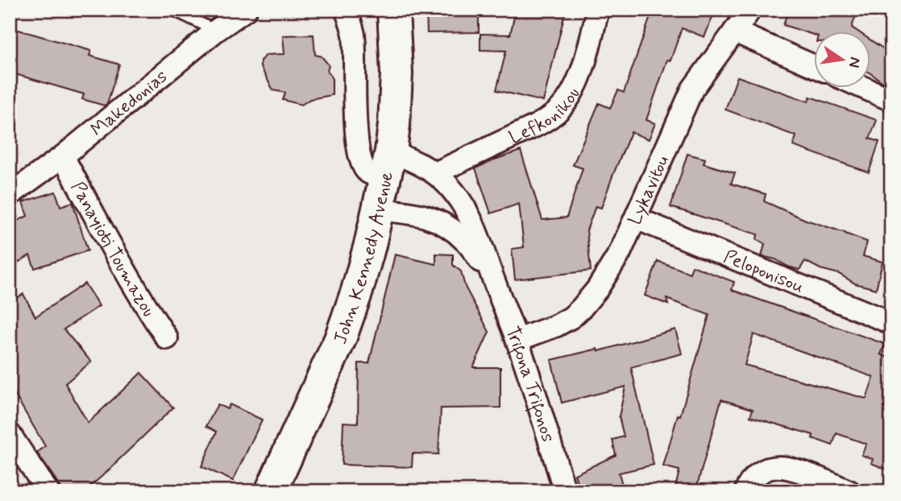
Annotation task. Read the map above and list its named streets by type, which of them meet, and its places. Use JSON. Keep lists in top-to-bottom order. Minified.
{"streets":{"main road":["John Kennedy Avenue"],"street":["Makedonias","Lefkonikou","Lykavitou","Panayioti Toumazou","Peloponisou","Trifona Trifonos"]},"crossings":[["Makedonias","Panayioti Toumazou"],["Lefkonikou","Trifona Trifonos"],["Lykavitou","Peloponisou"],["Lykavitou","Trifona Trifonos"],["John Kennedy Avenue","Trifona Trifonos"]],"north":"right"}
